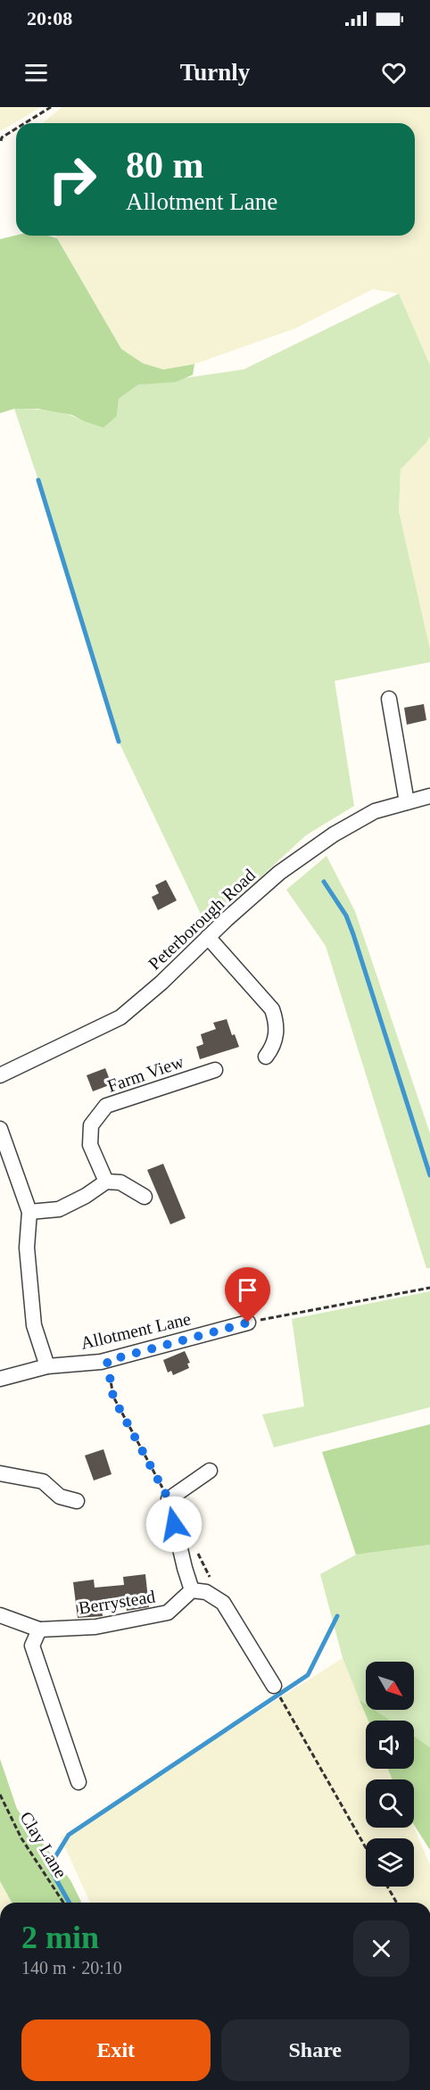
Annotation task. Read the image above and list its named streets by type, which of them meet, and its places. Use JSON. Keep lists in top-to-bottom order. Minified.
{"streets":{"street":["Peterborough Road","Farm View","Allotment Lane","Berrystead"],"path":["Clay Lane"]},"north":"bottom right","page":{"status":"20:08","header":"Turnly","turn":["80 m","Allotment Lane"],"heading":["2 min","140 m · 20:10"],"buttons":["Exit","Share"]}}
